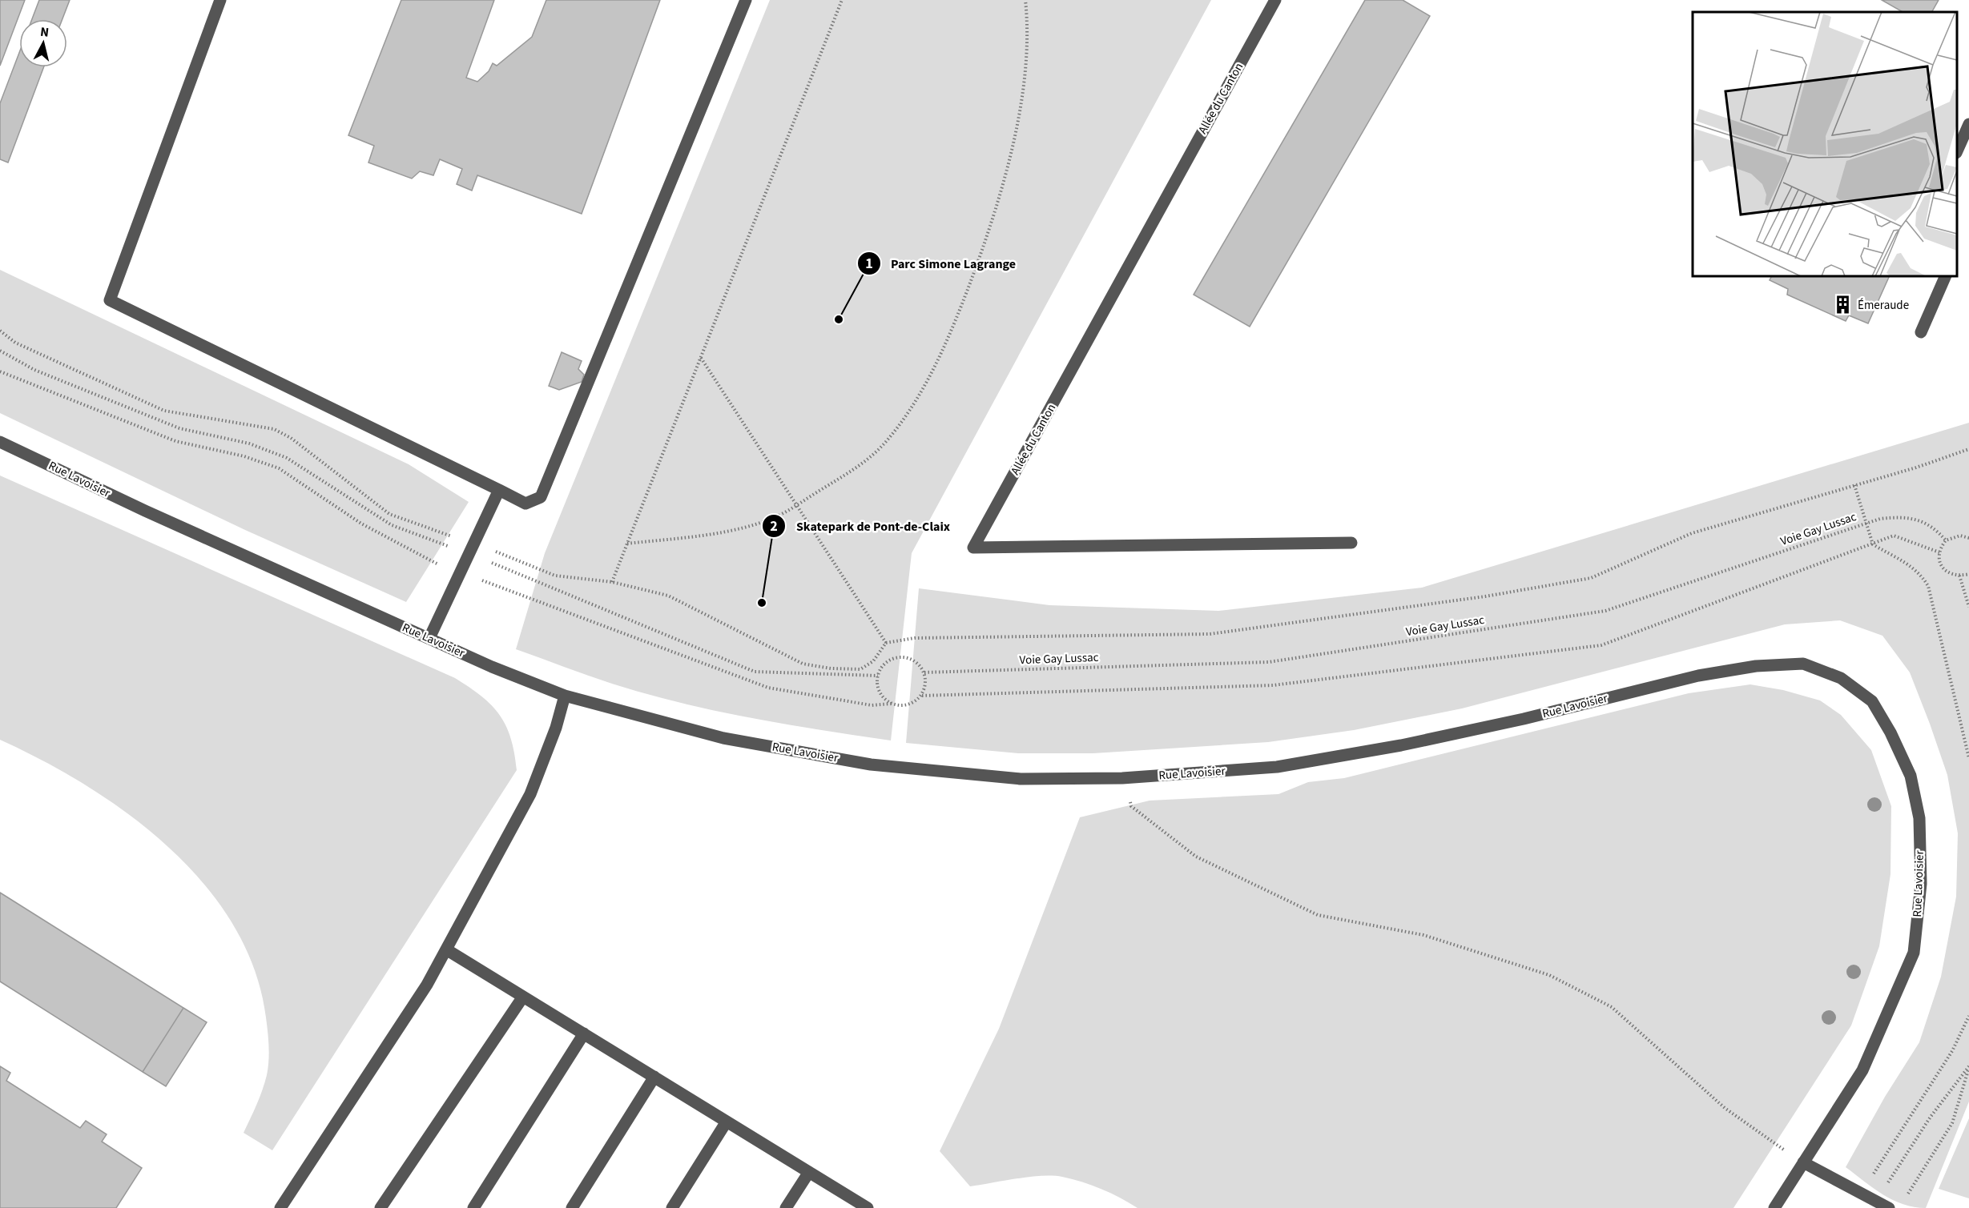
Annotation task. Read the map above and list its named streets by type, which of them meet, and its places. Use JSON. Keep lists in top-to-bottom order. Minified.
{"streets":{"street":["Allée du Canton","Rue Lavoisier"],"path":["Voie Gay Lussac"]},"places":{"building":["Émeraude"],"other":["Parc Simone Lagrange","Skatepark de Pont-de-Claix"]},"north":"top"}
